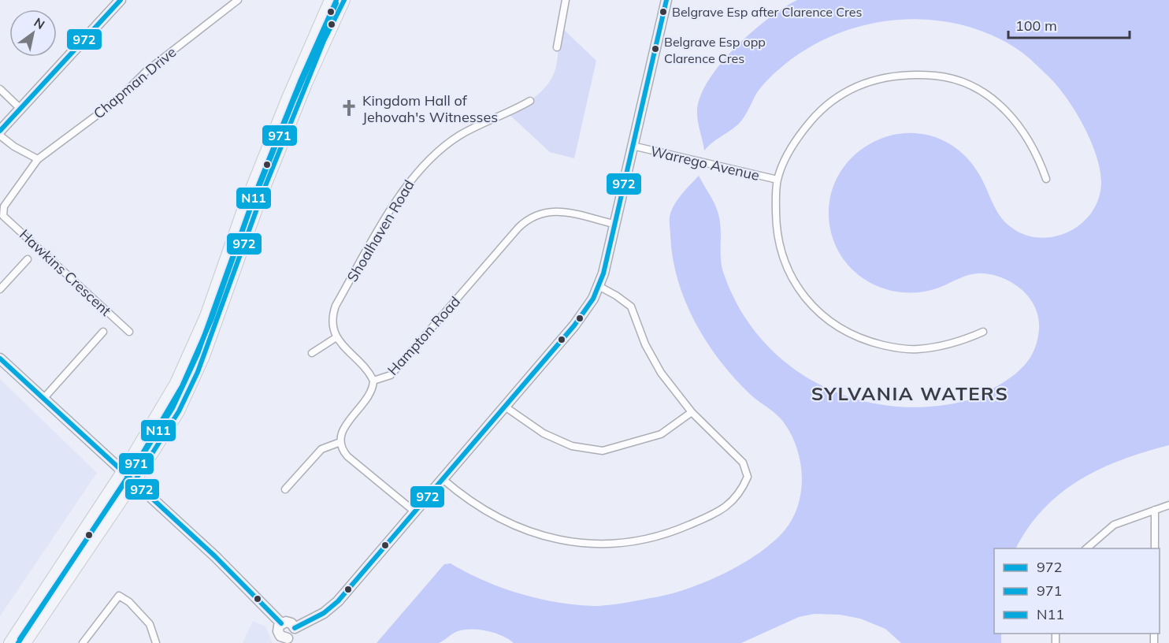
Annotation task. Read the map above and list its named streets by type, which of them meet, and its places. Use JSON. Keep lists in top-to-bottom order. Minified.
{"streets":{"street":["Chapman Drive","Warrego Avenue","Shoalhaven Road","Hawkins Crescent","Hampton Road"]},"crossings":[["Chapman Drive","Hawkins Crescent"]],"districts":["SYLVANIA WATERS"],"places":{"other":["Belgrave Esp after Clarence Cres","Belgrave Esp opp Clarence Cres"],"church":["Kingdom Hall of Jehovah's Witnesses"]},"lines":["transit line 972","transit line N11","transit line 971"],"legend":["972","971","N11"],"scale_bar":"100 m","north":"top right"}
